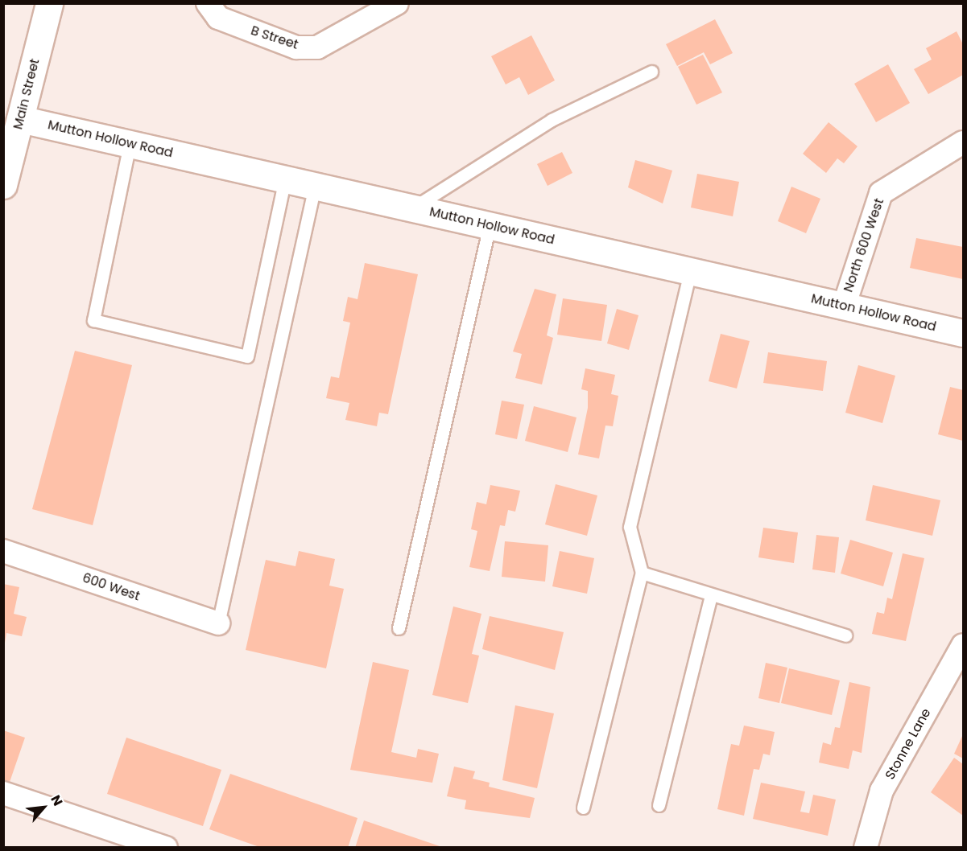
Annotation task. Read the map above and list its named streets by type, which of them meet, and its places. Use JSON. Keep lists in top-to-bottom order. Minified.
{"streets":{"street":["B Street","Main Street","Mutton Hollow Road","North 600 West","600 West","Stonne Lane"]},"crossings":[["Main Street","Mutton Hollow Road"],["Mutton Hollow Road","North 600 West"]],"north":"top right"}
